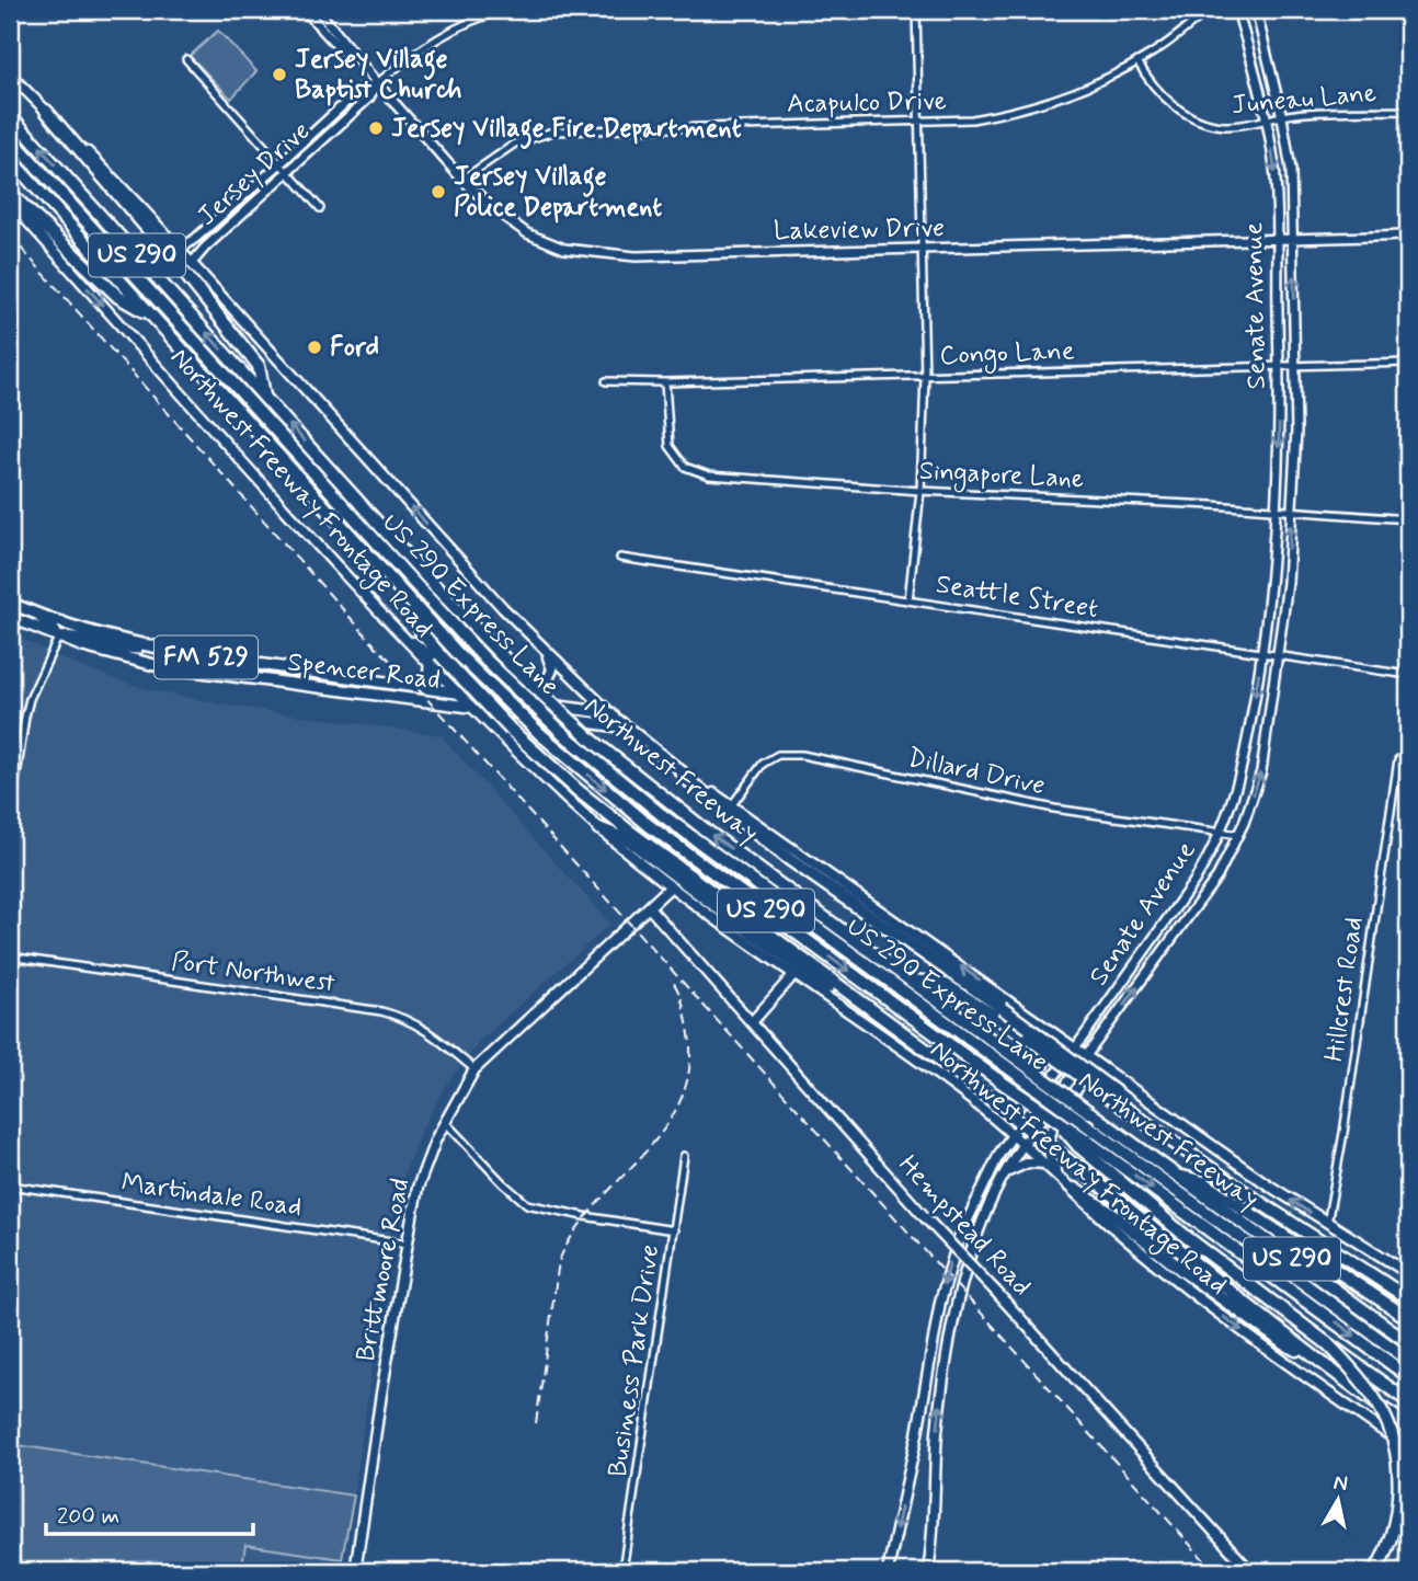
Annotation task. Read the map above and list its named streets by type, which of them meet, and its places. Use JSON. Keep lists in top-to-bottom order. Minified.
{"streets":{"highway":["US 290","US 290 Express Lane","Northwest Freeway"],"main road":["Senate Avenue","Northwest Freeway Frontage Road","FM 529","Spencer Road","Hempstead Road","Brittmoore Road"],"street":["Juneau Lane","Acapulco Drive","Jersey Drive","Lakeview Drive","Congo Lane","Singapore Lane","Seattle Street","Dillard Drive","Port Northwest","Hillcrest Road","Martindale Road","Business Park Drive"]},"crossings":[["Juneau Lane","Acapulco Drive"],["Juneau Lane","Senate Avenue"],["Acapulco Drive","Lakeview Drive"],["Jersey Drive","Lakeview Drive"],["Lakeview Drive","Senate Avenue"],["Senate Avenue","Congo Lane"],["Senate Avenue","Singapore Lane"],["Senate Avenue","Northwest Freeway Frontage Road"],["Senate Avenue","Seattle Street"],["Senate Avenue","Dillard Drive"],["Congo Lane","Singapore Lane"],["Northwest Freeway Frontage Road","Spencer Road"],["Northwest Freeway Frontage Road","Brittmoore Road"],["US 290 Express Lane","Northwest Freeway"],["Port Northwest","Brittmoore Road"],["Martindale Road","Brittmoore Road"],["Hempstead Road","Brittmoore Road"]],"one_way":["Northwest Freeway Frontage Road"],"places":["Jersey Village Baptist Church","Jersey Village Fire Department","Jersey Village Police Department","Ford"],"scale_bar":"200 m","north":"top"}
